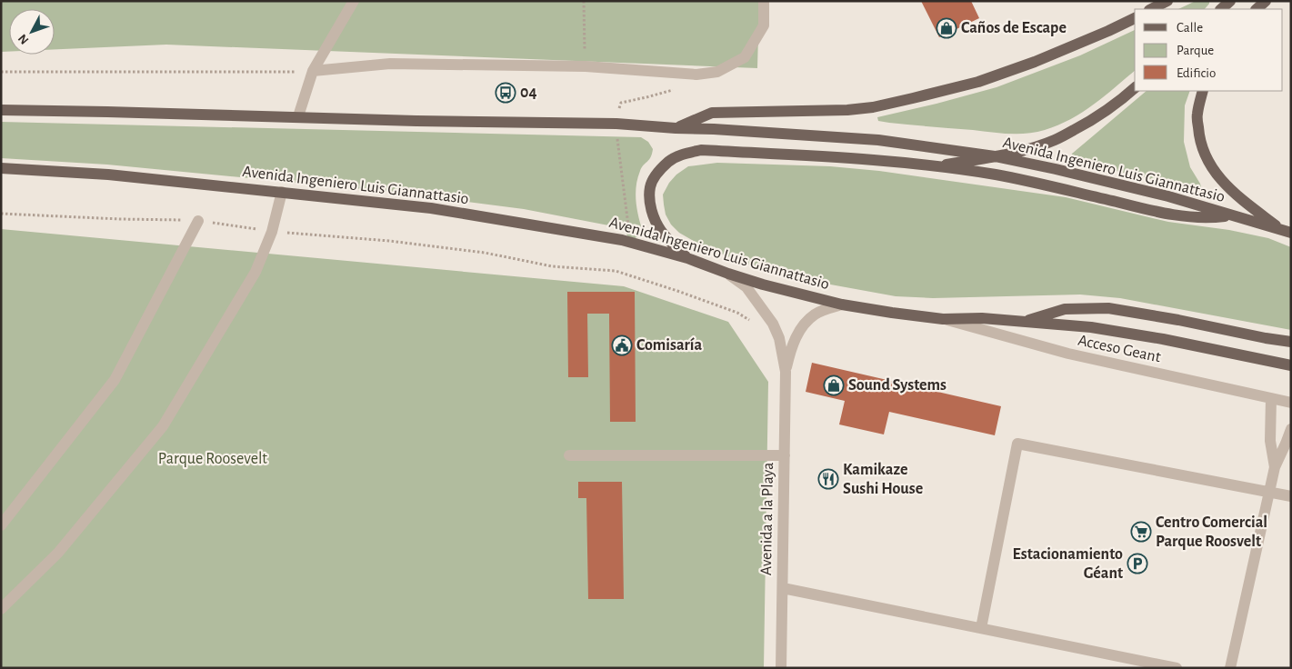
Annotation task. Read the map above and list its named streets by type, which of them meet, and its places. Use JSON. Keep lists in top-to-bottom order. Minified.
{"streets":{"main road":["Avenida Ingeniero Luis Giannattasio"],"street":["Acceso Geant","Avenida a la Playa"]},"crossings":[["Avenida Ingeniero Luis Giannattasio","Acceso Geant"]],"parks":["Parque Roosevelt"],"places":{"shop":["Caños de Escape","Sound Systems"],"bus stop":["04"],"public building":["Comisaría"],"restaurant":["Kamikaze Sushi House"],"supermarket":["Centro Comercial Parque Roosvelt"],"parking":["Estacionamiento Géant"]},"legend":["Calle","Parque","Edificio"],"north":"bottom left"}
